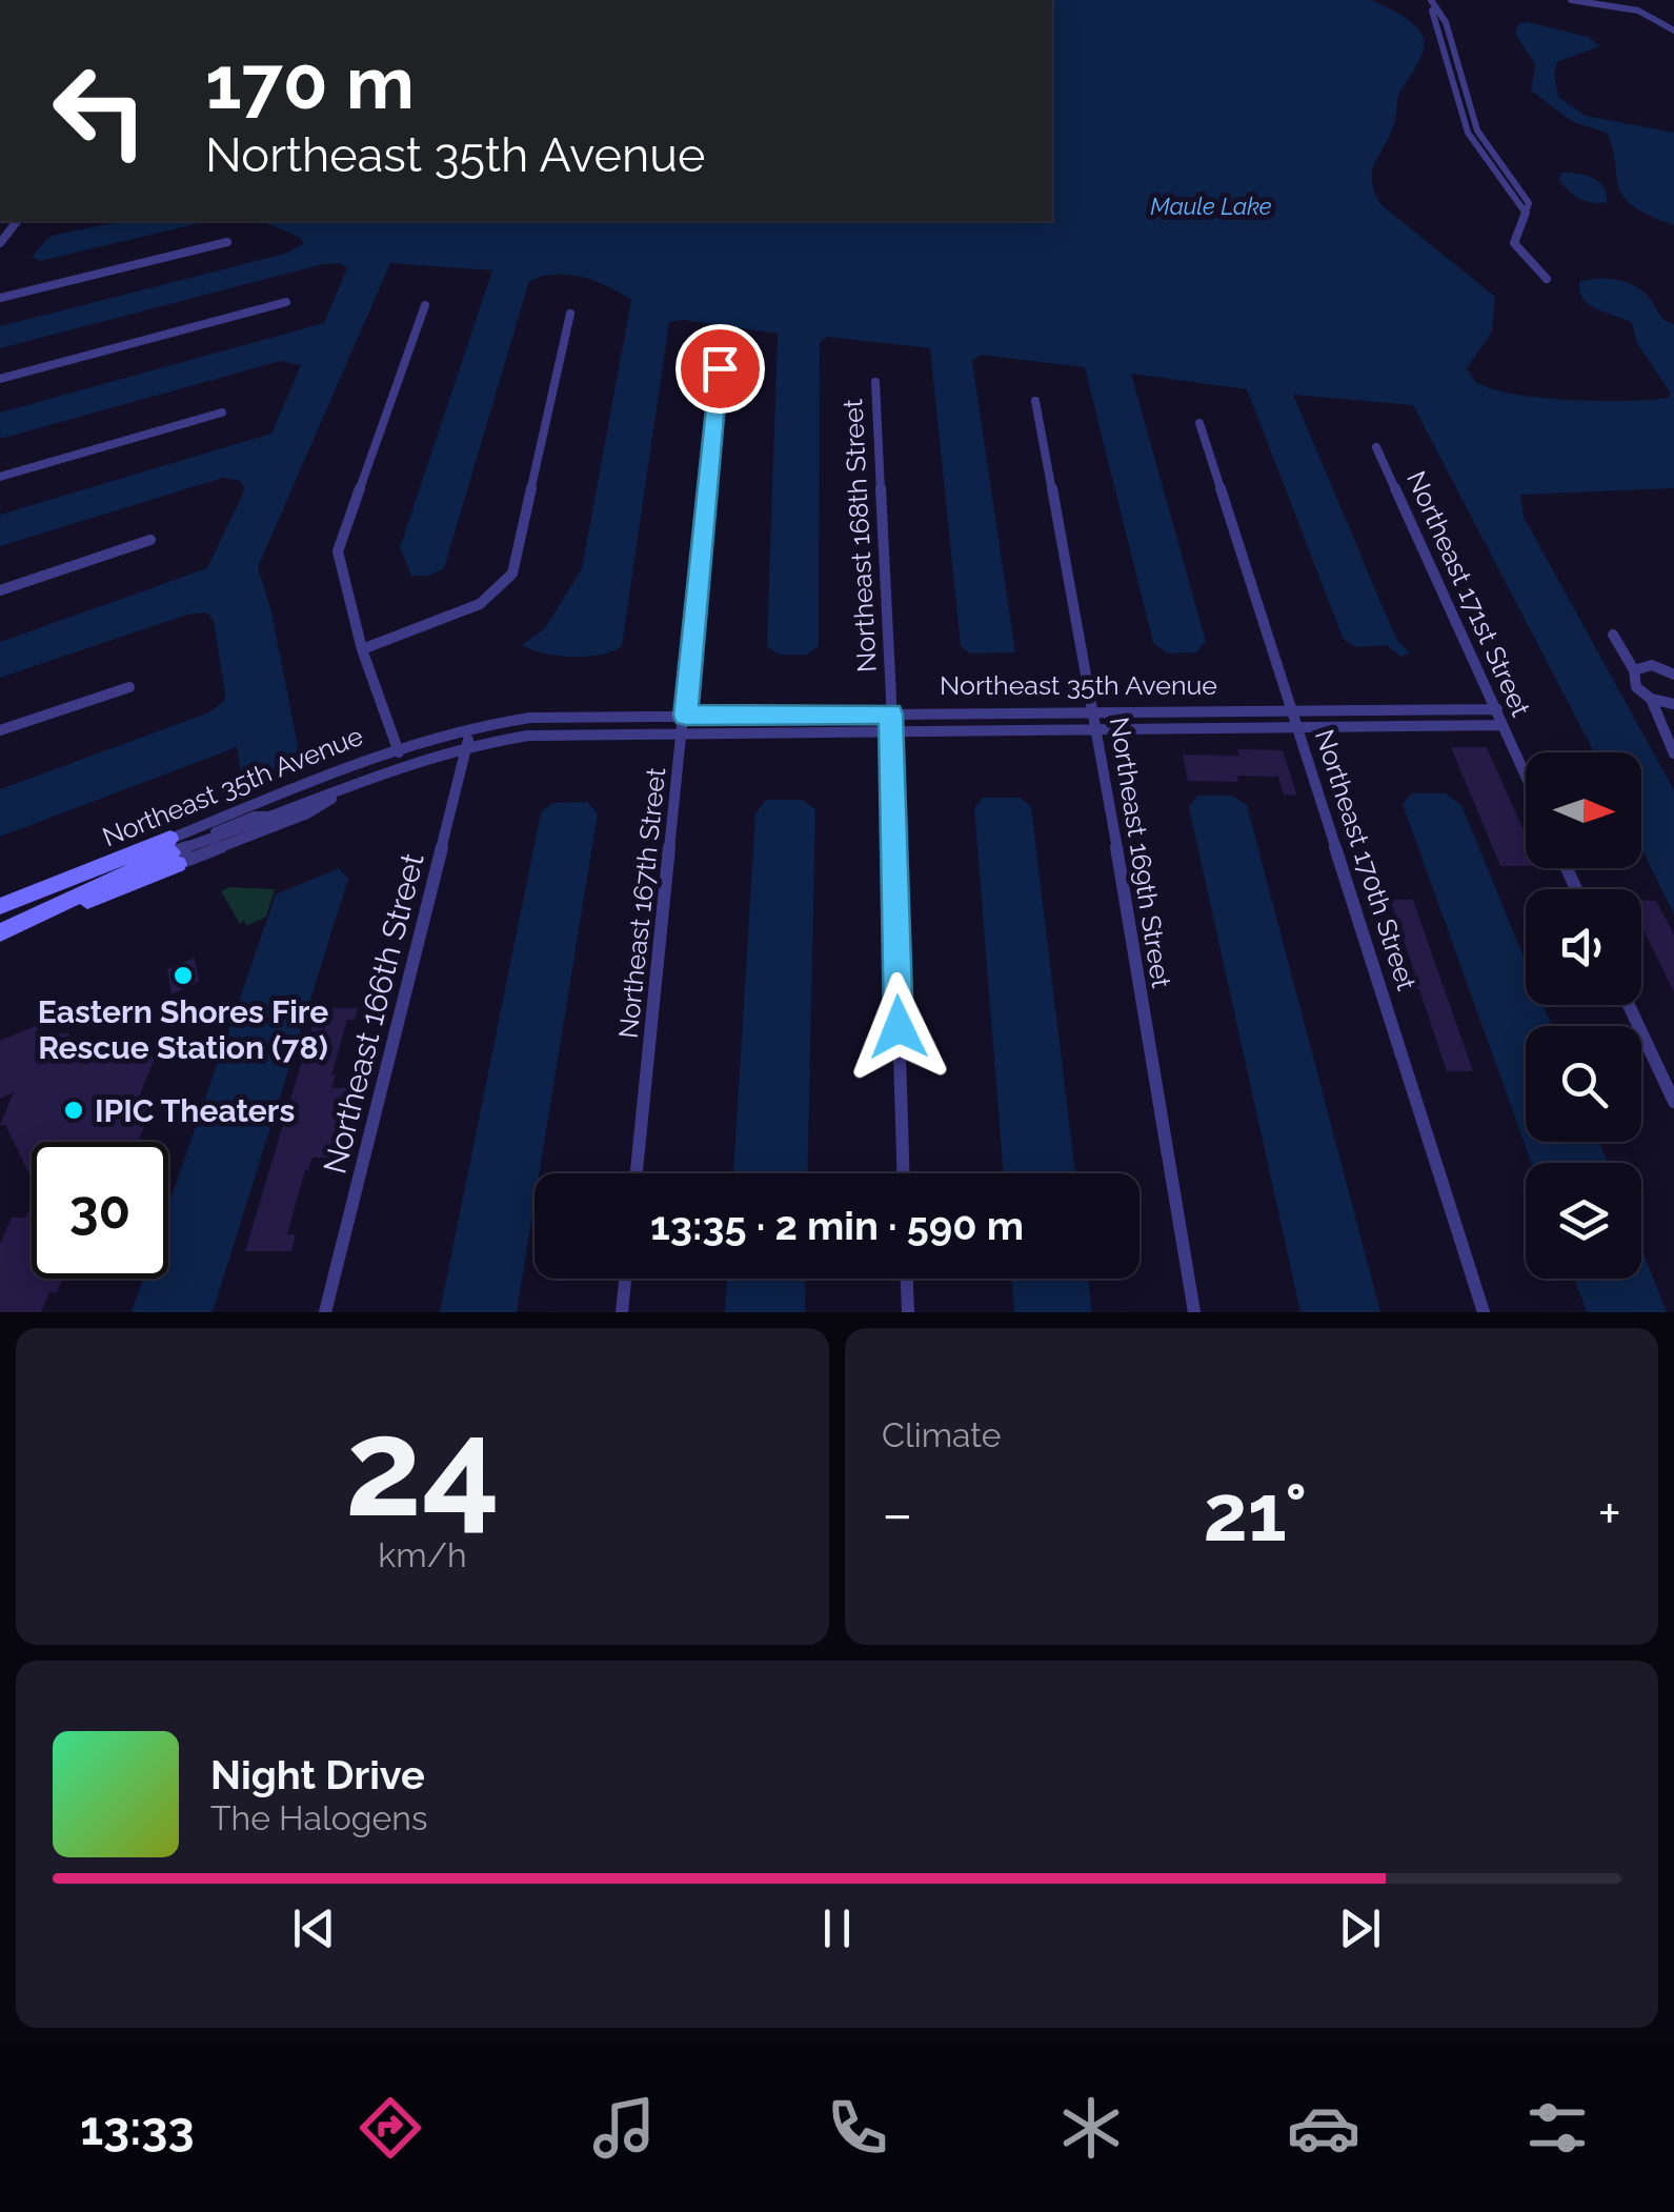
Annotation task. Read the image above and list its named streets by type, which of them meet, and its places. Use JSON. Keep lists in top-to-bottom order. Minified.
{"streets":{"street":["Northeast 168th Street","Northeast 171st Street","Northeast 35th Avenue","Northeast 169th Street","Northeast 170th Street","Northeast 167th Street","Northeast 166th Street"]},"crossings":[["Northeast 168th Street","Northeast 35th Avenue"],["Northeast 171st Street","Northeast 35th Avenue"],["Northeast 35th Avenue","Northeast 169th Street"],["Northeast 35th Avenue","Northeast 170th Street"],["Northeast 35th Avenue","Northeast 167th Street"],["Northeast 35th Avenue","Northeast 166th Street"]],"water":["Maule Lake"],"places":["Eastern Shores Fire Rescue Station (78)","IPIC Theaters"],"north":"right","page":{"turn":["170 m","Northeast 35th Avenue"],"limit":"30","trip":"13:35 · 2 min · 590 m","tile":[["24","km/h"],"Climate"],"heat":["−","21°","+"],"song":["Night Drive","The Halogens"],"tabs":"13:33"}}
